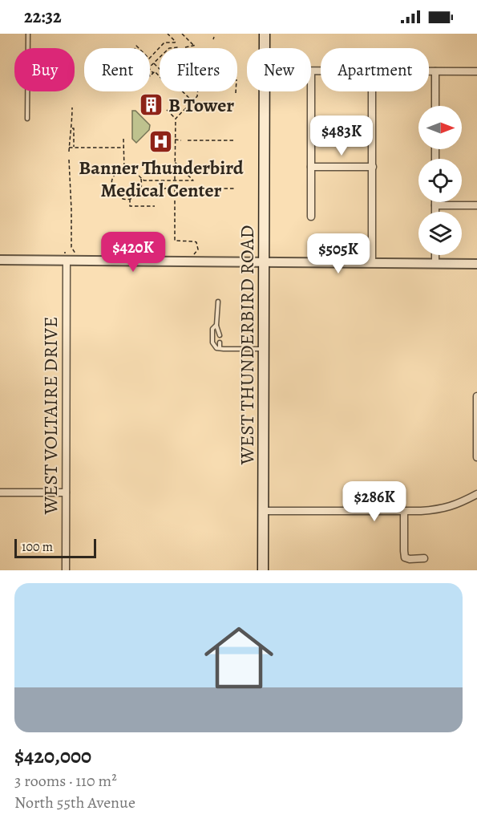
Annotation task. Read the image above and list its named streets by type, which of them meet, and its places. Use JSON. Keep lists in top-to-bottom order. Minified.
{"streets":{"main road":["WEST THUNDERBIRD ROAD"],"street":["WEST VOLTAIRE DRIVE"]},"places":{"building":["B Tower"],"hospital":["Banner Thunderbird Medical Center"]},"scale_bar":"100 m","north":"right","page":{"status":"22:32","chip":["Buy","Rent","Filters","New","Apartment"],"price":["$483K","$420K","$505K","$286K"],"scale":"100 m","list":[{"name":"$420,000","note":"3 rooms · 110 m² · North 55th Avenue"}]}}
